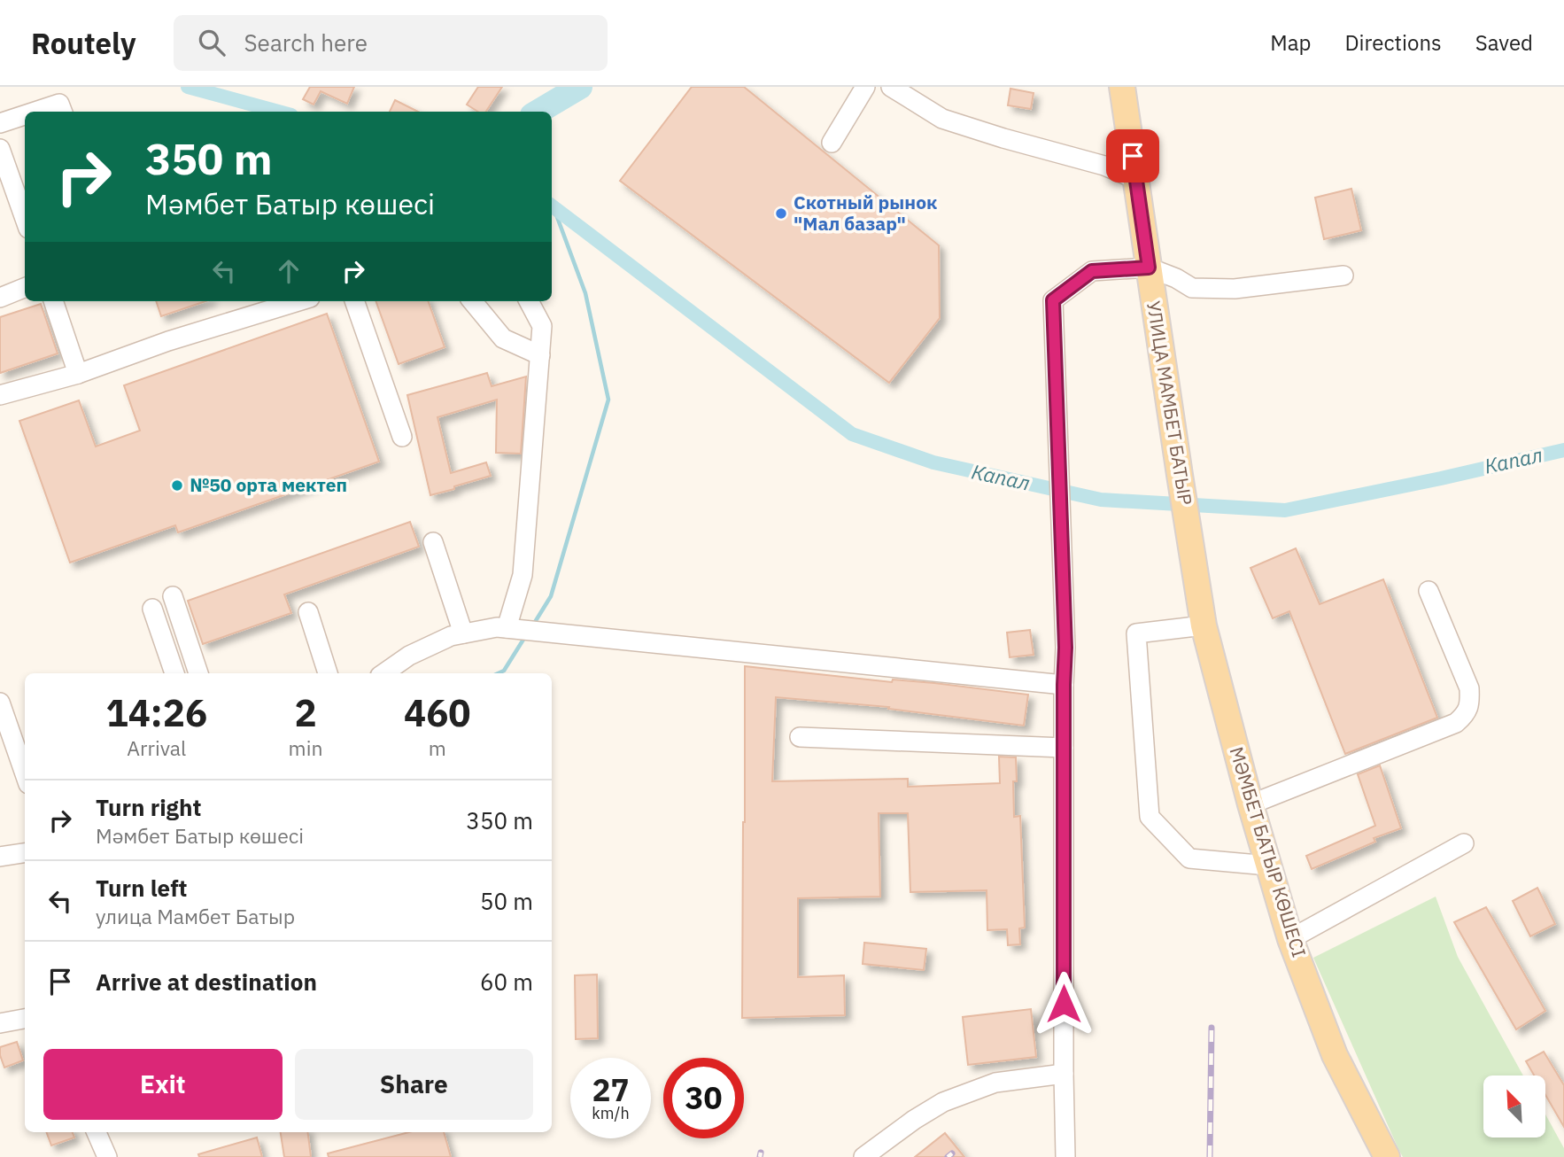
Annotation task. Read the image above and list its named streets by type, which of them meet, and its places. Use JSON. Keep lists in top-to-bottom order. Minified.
{"streets":{"main road":["УЛИЦА МАМБЕТ БАТЫР","МӘМБЕТ БАТЫР КӨШЕСІ"]},"crossings":[["УЛИЦА МАМБЕТ БАТЫР","МӘМБЕТ БАТЫР КӨШЕСІ"]],"water":["Капал"],"places":["Скотный рынок \"Мал базар\"","№50 орта мектеп"],"north":"top left","page":{"header":"Routely","search":"Search here","nav":["Map","Directions","Saved"],"turn":["350 m","Мәмбет Батыр көшесі"],"eta":["14:26","Arrival","2","min","460","m"],"list":[{"name":"Turn right","note":"Мәмбет Батыр көшесі","value":"350 m"},{"name":"Turn left","note":"улица Мамбет Батыр","value":"50 m"},{"name":"Arrive at destination","value":"60 m"}],"buttons":["Exit","Share"],"speed":"27 km/h","limit":"30"}}
